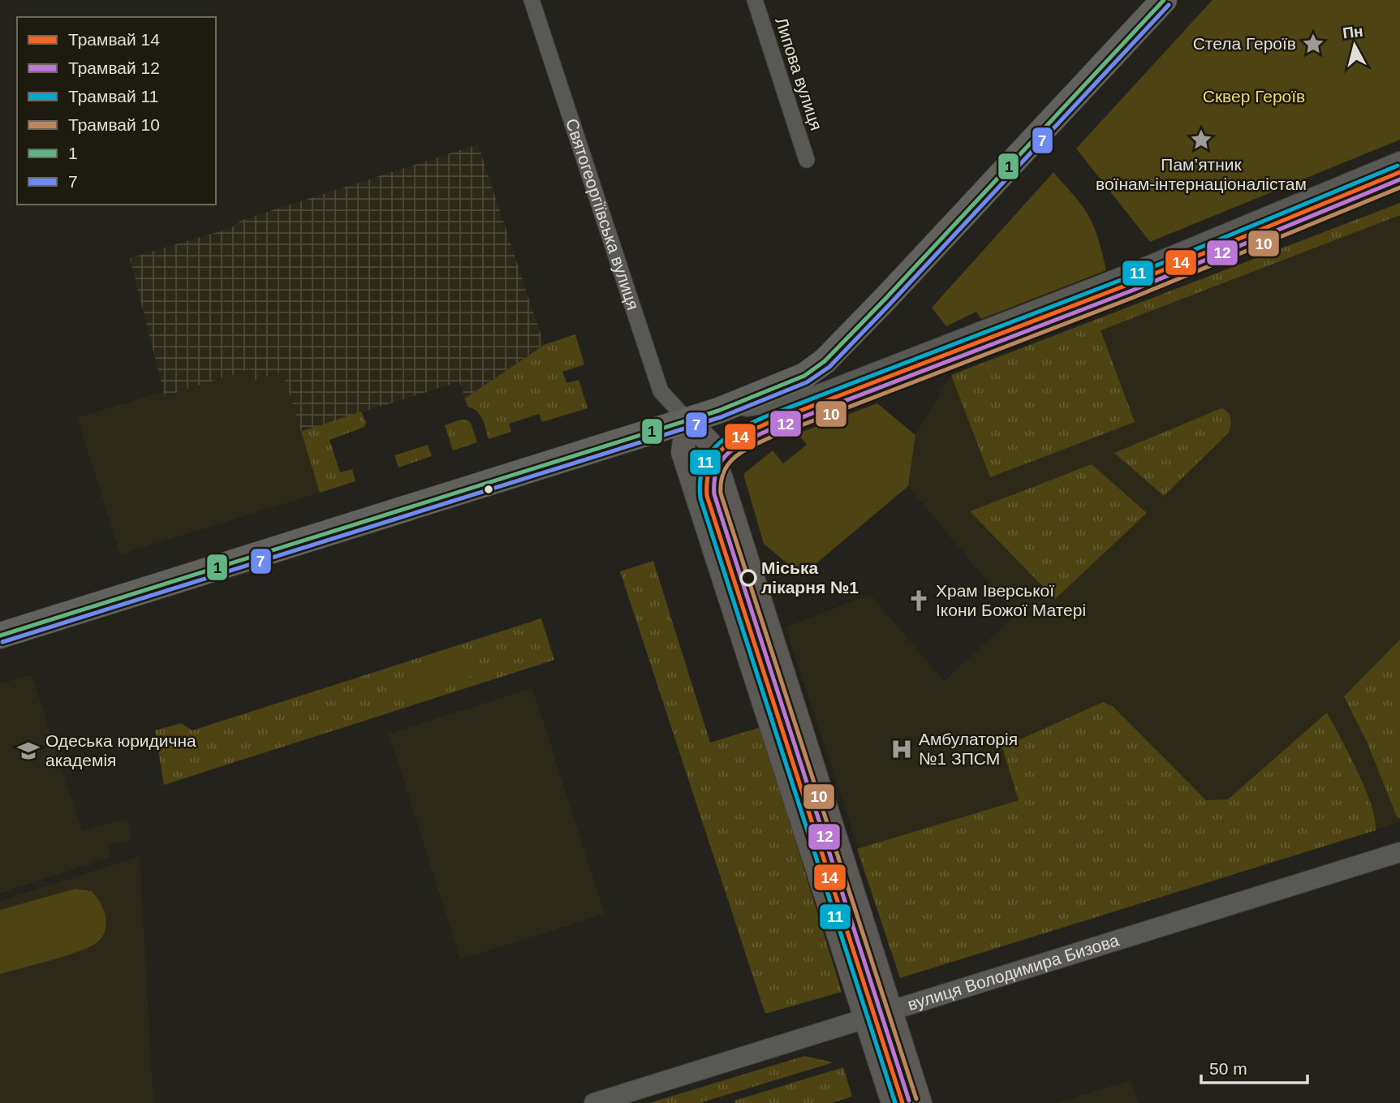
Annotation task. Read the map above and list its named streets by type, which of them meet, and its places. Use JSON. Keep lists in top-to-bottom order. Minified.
{"streets":{"main road":["Святогеоргіївська вулиця"],"street":["Липова вулиця","вулиця Володимира Бизова"]},"crossings":[["Святогеоргіївська вулиця","вулиця Володимира Бизова"]],"parks":["Сквер Героїв"],"places":{"place":["Стела Героїв","Пам’ятник воїнам-інтернаціоналістам"],"other":["Міська лікарня №1"],"church":["Храм Іверської Ікони Божої Матері"],"hospital":["Амбулаторія №1 ЗПСМ"],"school or university":["Одеська юридична академія"]},"lines":["transit line 1","transit line 7","tram line 11","tram line 14","tram line 12","tram line 10"],"legend":["Трамвай 14","Трамвай 12","Трамвай 11","Трамвай 10","1","7"],"scale_bar":"50 m","north":"top"}
